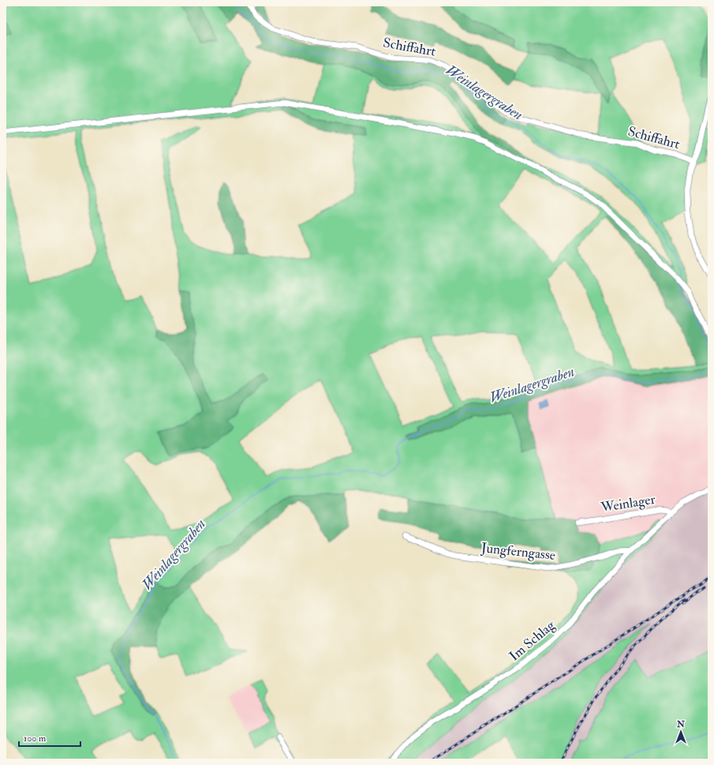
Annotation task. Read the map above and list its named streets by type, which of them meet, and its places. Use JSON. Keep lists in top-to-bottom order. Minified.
{"streets":{"street":["Schiffahrt","Weinlager","Jungferngasse","Im Schlag"]},"crossings":[["Weinlager","Im Schlag"],["Jungferngasse","Im Schlag"]],"water":["Weinlagergraben"],"scale_bar":"100 m","north":"top"}
